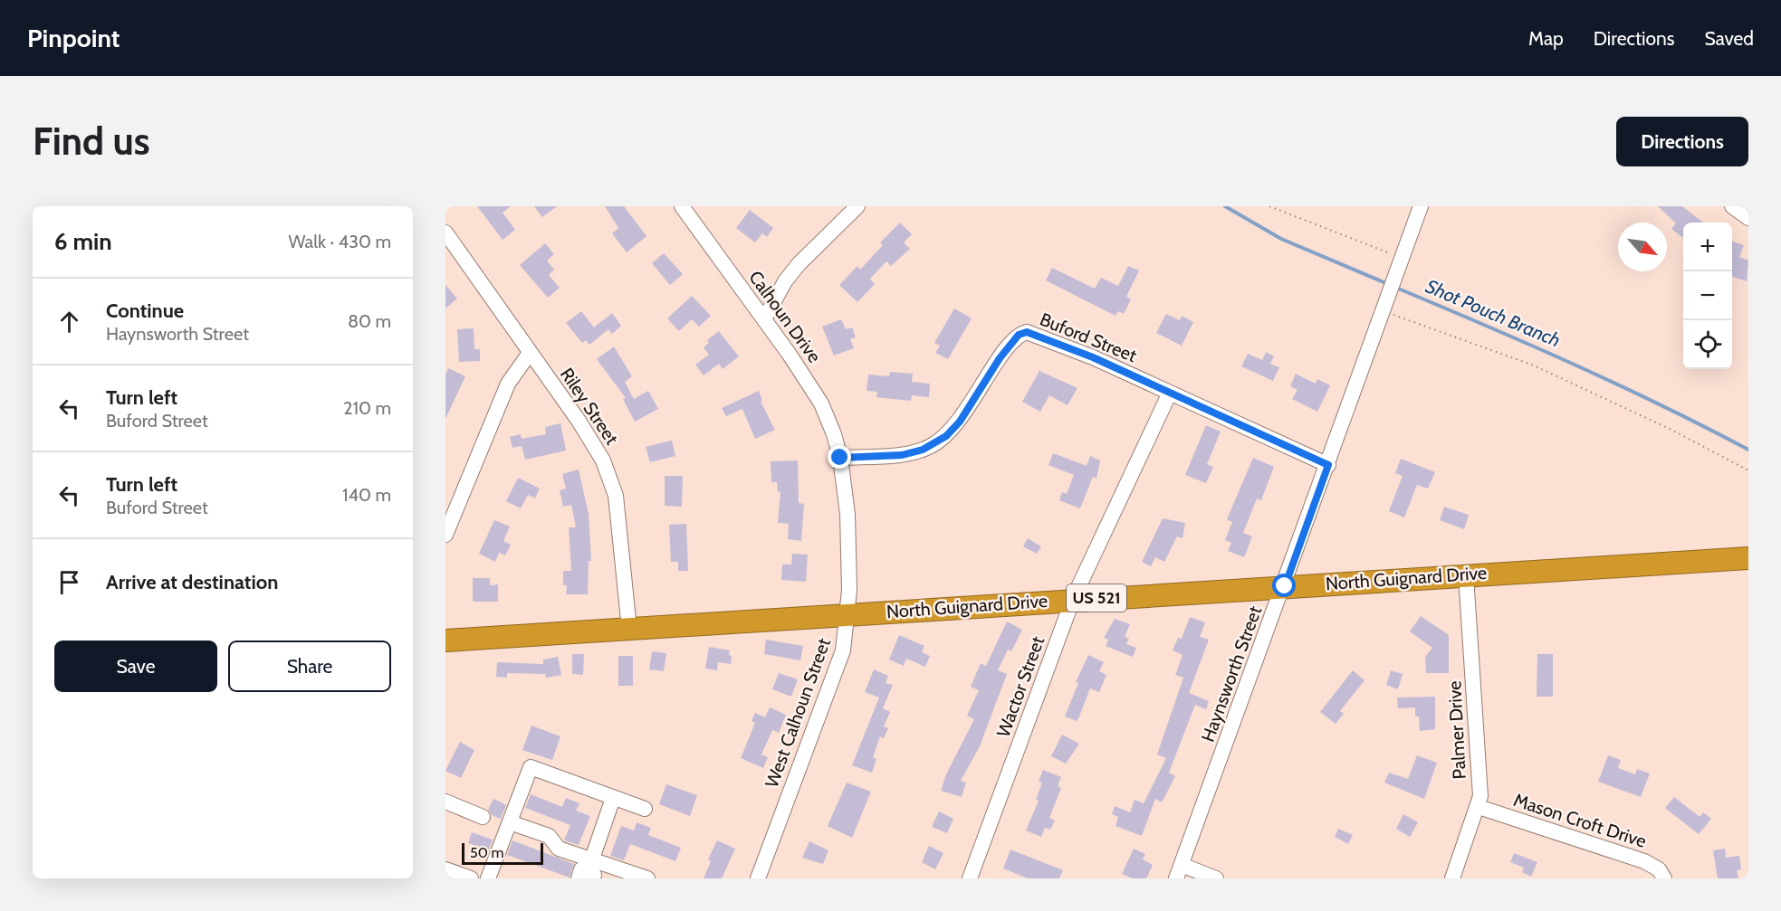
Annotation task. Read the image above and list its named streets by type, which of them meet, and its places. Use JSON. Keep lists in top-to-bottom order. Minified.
{"streets":{"highway":["North Guignard Drive","US 521"],"street":["Calhoun Drive","Buford Street","Riley Street","Haynsworth Street","Wactor Street","West Calhoun Street","Palmer Drive","Mason Croft Drive"]},"crossings":[["Calhoun Drive","Buford Street"],["Calhoun Drive","West Calhoun Street"],["Buford Street","Haynsworth Street"],["Buford Street","Wactor Street"],["Buford Street","West Calhoun Street"],["Riley Street","North Guignard Drive"],["North Guignard Drive","Haynsworth Street"],["North Guignard Drive","Wactor Street"],["North Guignard Drive","West Calhoun Street"],["North Guignard Drive","Palmer Drive"],["Palmer Drive","Mason Croft Drive"]],"water":["Shot Pouch Branch"],"scale_bar":"50 m","north":"bottom right","page":{"header":"Pinpoint","nav":["Map","Directions","Saved"],"buttons":["Directions",["Save","Share"]],"title":"Find us","heading":["6 min","Walk · 430 m"],"map_buttons":["+","−"],"list":[["Continue","Haynsworth Street","80 m"],["Turn left","Buford Street","210 m"],["Turn left","Buford Street","140 m"],"Arrive at destination"],"scale":"50 m"}}
